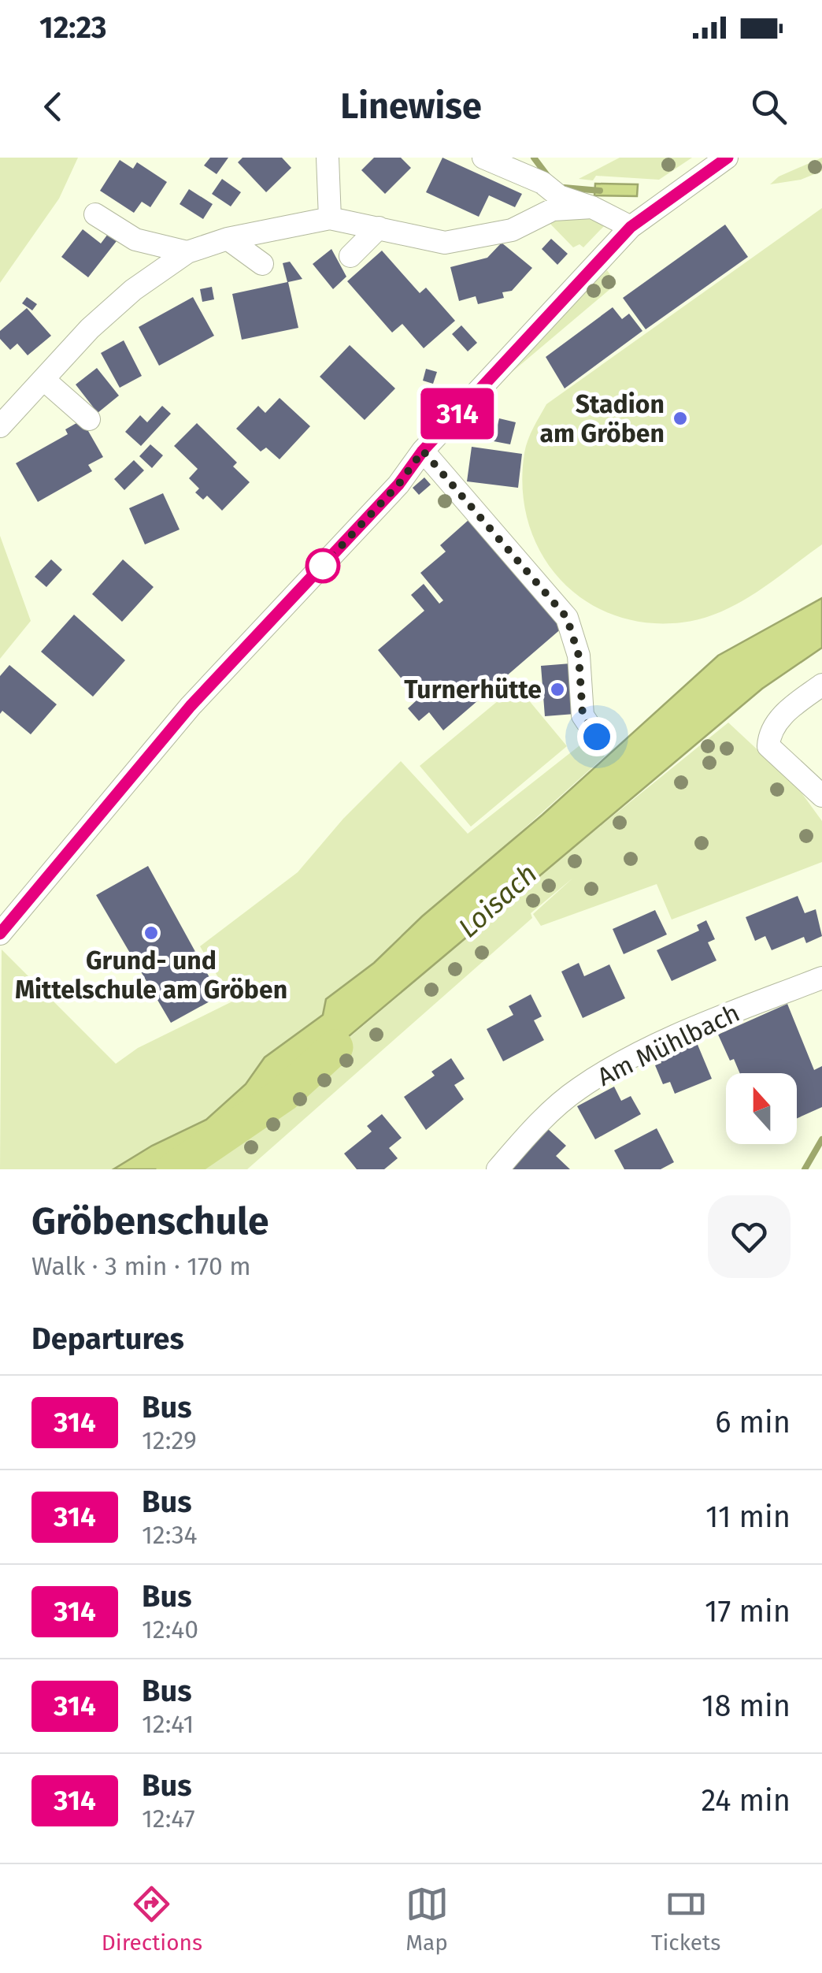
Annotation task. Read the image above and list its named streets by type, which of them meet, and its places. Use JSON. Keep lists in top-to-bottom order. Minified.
{"streets":{"street":["Am Mühlbach"]},"water":["Loisach"],"places":["Stadion am Gröben","Turnerhütte","Grund- und Mittelschule am Gröben"],"lines":["bus line 314"],"north":"top","page":{"status":"12:23","header":"Linewise","on_map":"314","heading":[["Gröbenschule","Walk · 3 min · 170 m"],"Departures"],"list":[{"mark":"314","name":"Bus","note":"12:29","value":"6 min"},{"mark":"314","name":"Bus","note":"12:34","value":"11 min"},{"mark":"314","name":"Bus","note":"12:40","value":"17 min"},{"mark":"314","name":"Bus","note":"12:41","value":"18 min"},{"mark":"314","name":"Bus","note":"12:47","value":"24 min"}],"tabs":["Directions","Map","Tickets"]}}
